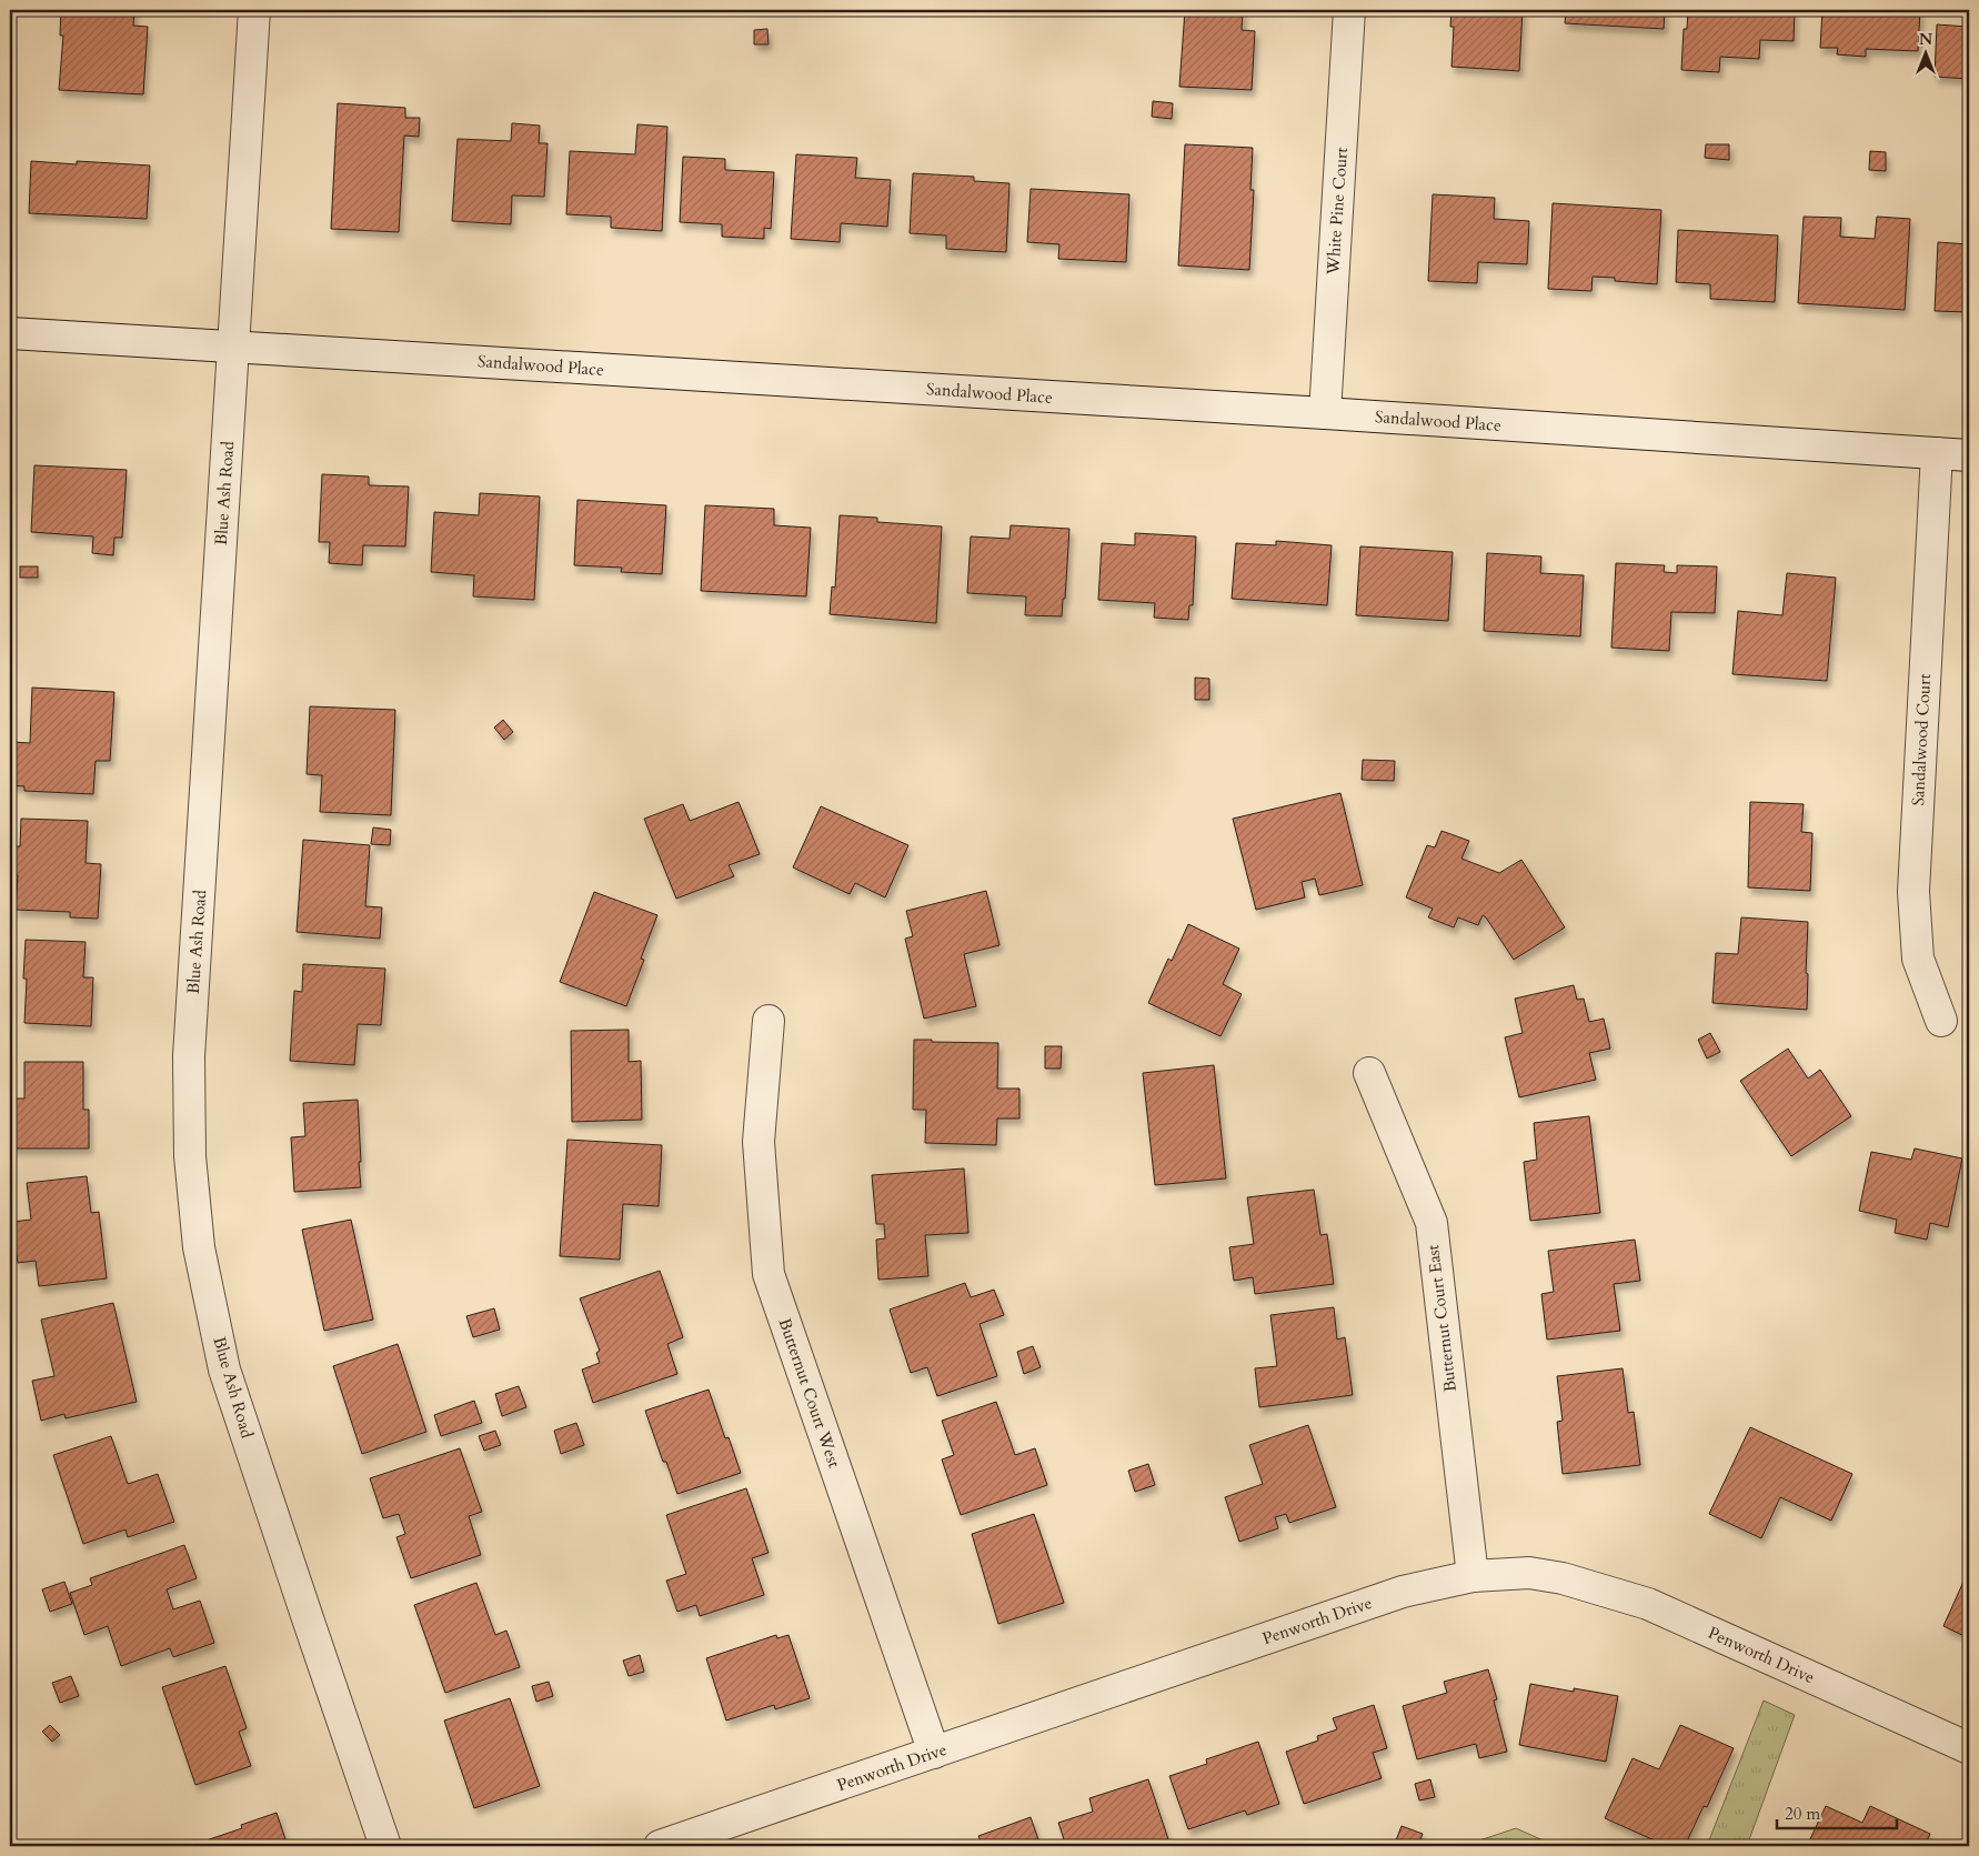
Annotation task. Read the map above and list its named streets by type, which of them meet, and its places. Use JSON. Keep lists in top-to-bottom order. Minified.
{"streets":{"street":["White Pine Court","Sandalwood Place","Blue Ash Road","Sandalwood Court","Butternut Court East","Butternut Court West","Penworth Drive"]},"crossings":[["White Pine Court","Sandalwood Place"],["Sandalwood Place","Blue Ash Road"],["Sandalwood Place","Sandalwood Court"],["Butternut Court East","Penworth Drive"],["Butternut Court West","Penworth Drive"]],"scale_bar":"20 m","north":"top"}
